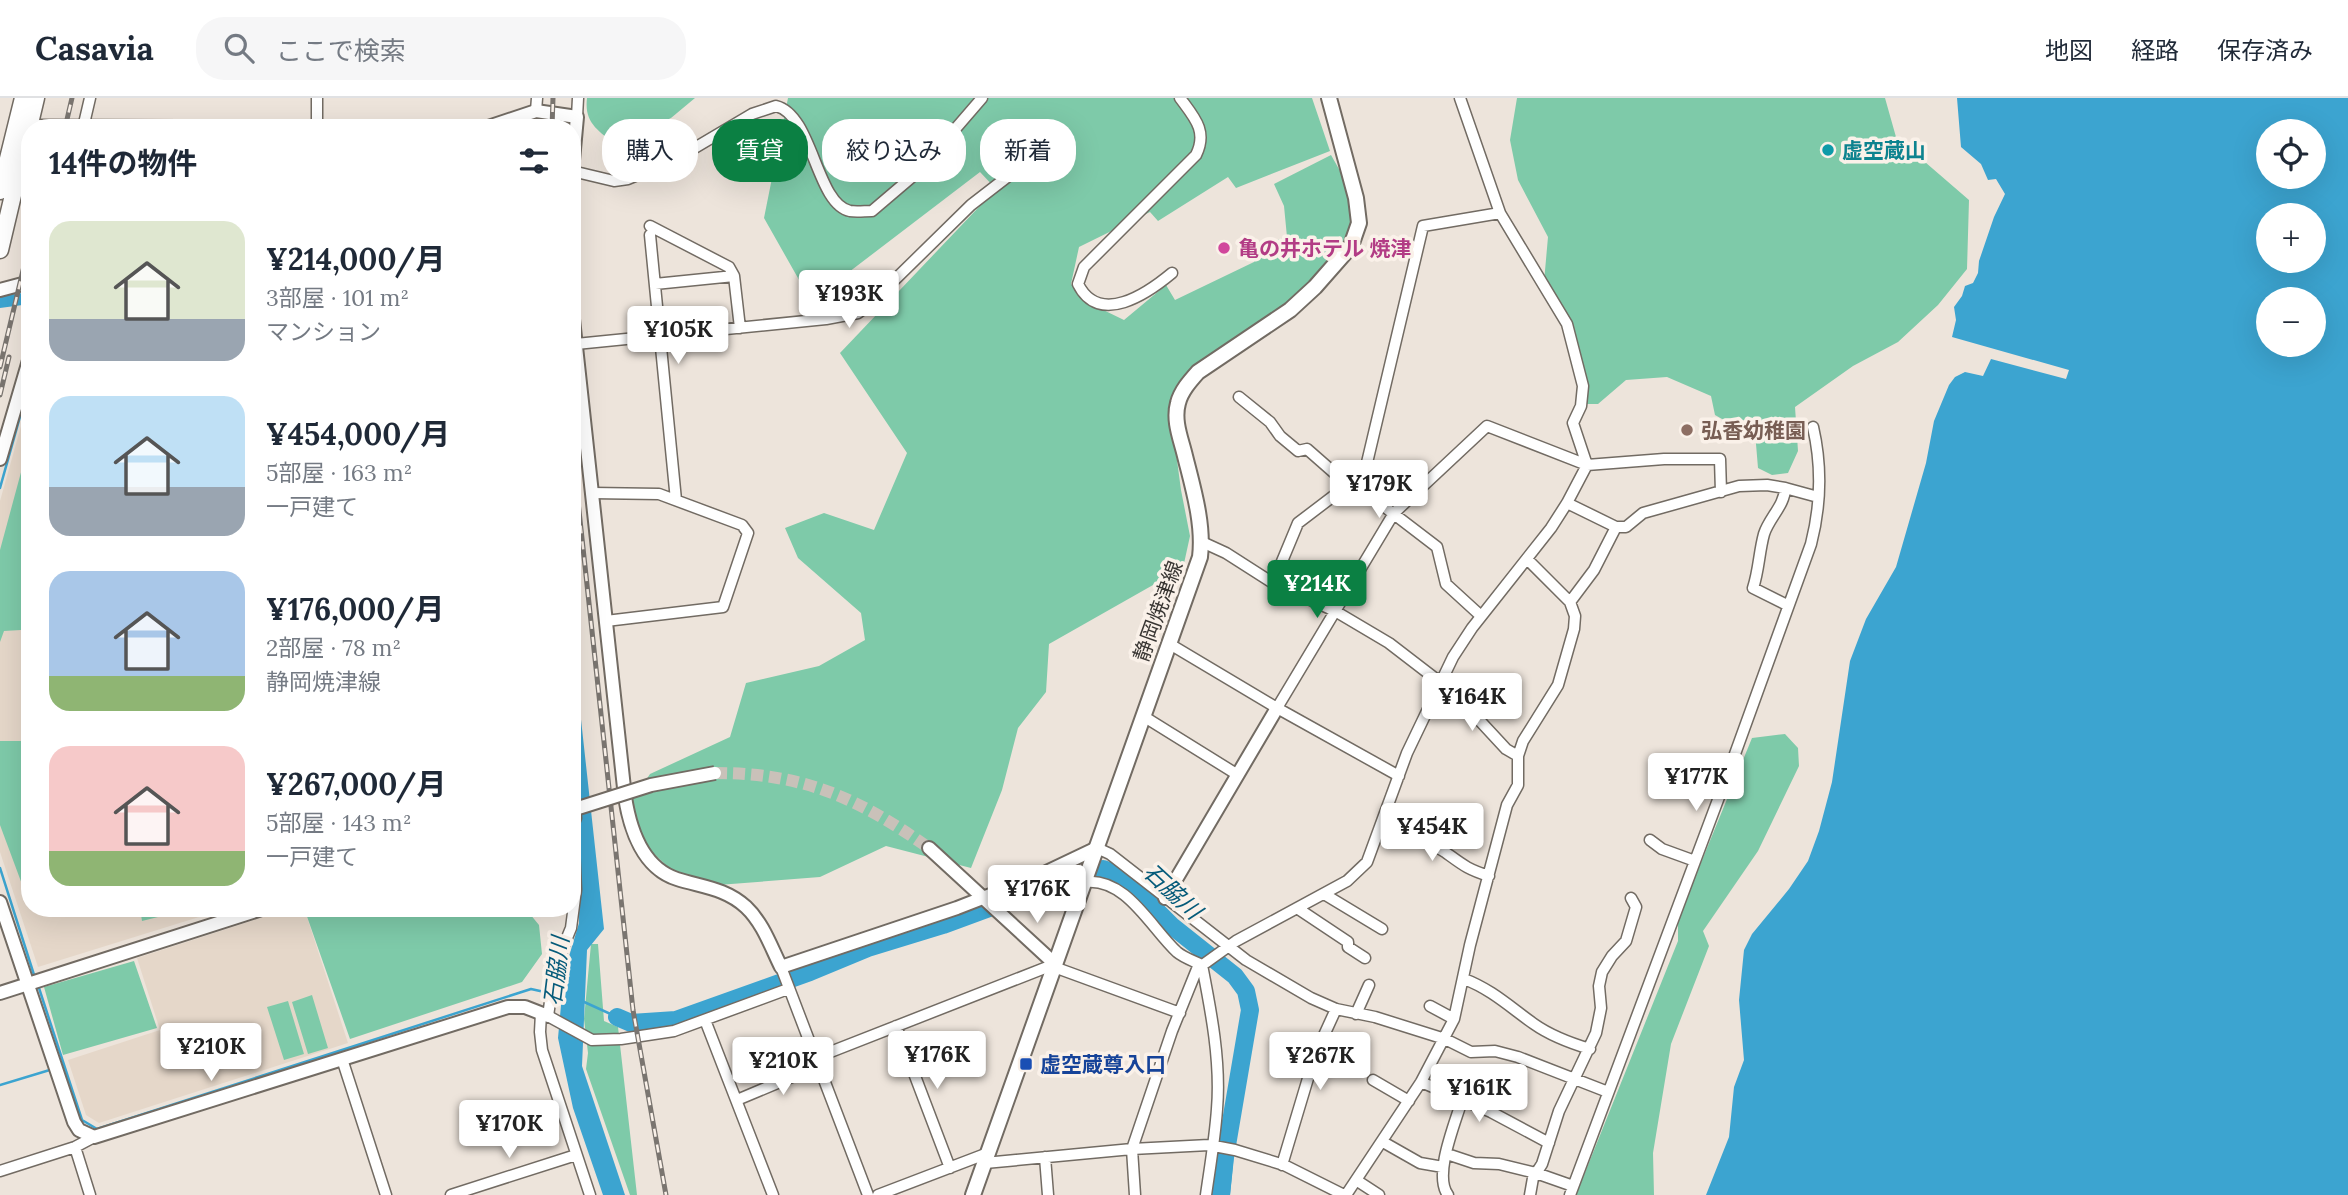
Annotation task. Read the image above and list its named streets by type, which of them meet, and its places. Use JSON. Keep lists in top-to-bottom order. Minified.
{"streets":{"main road":["静岡焼津線"]},"water":["石脇川"],"places":{"other":["虚空蔵山","亀の井ホテル 焼津","弘香幼稚園"],"transit":["虚空蔵尊入口"]},"page":{"header":"Casavia","search":"ここで検索","nav":["地図","経路","保存済み"],"map_buttons":["+","−"],"chip":["購入","賃貸","絞り込み","新着"],"heading":"14件の物件","list":[{"name":"¥214,000/月","note":"3部屋 · 101 m² · マンション"},{"name":"¥454,000/月","note":"5部屋 · 163 m² · 一戸建て"},{"name":"¥176,000/月","note":"2部屋 · 78 m² · 静岡焼津線"},{"name":"¥267,000/月","note":"5部屋 · 143 m² · 一戸建て"}],"price":["¥193K","¥105K","¥179K","¥214K","¥164K","¥177K","¥454K","¥176K","¥210K","¥176K","¥267K","¥210K","¥161K","¥170K"]}}
